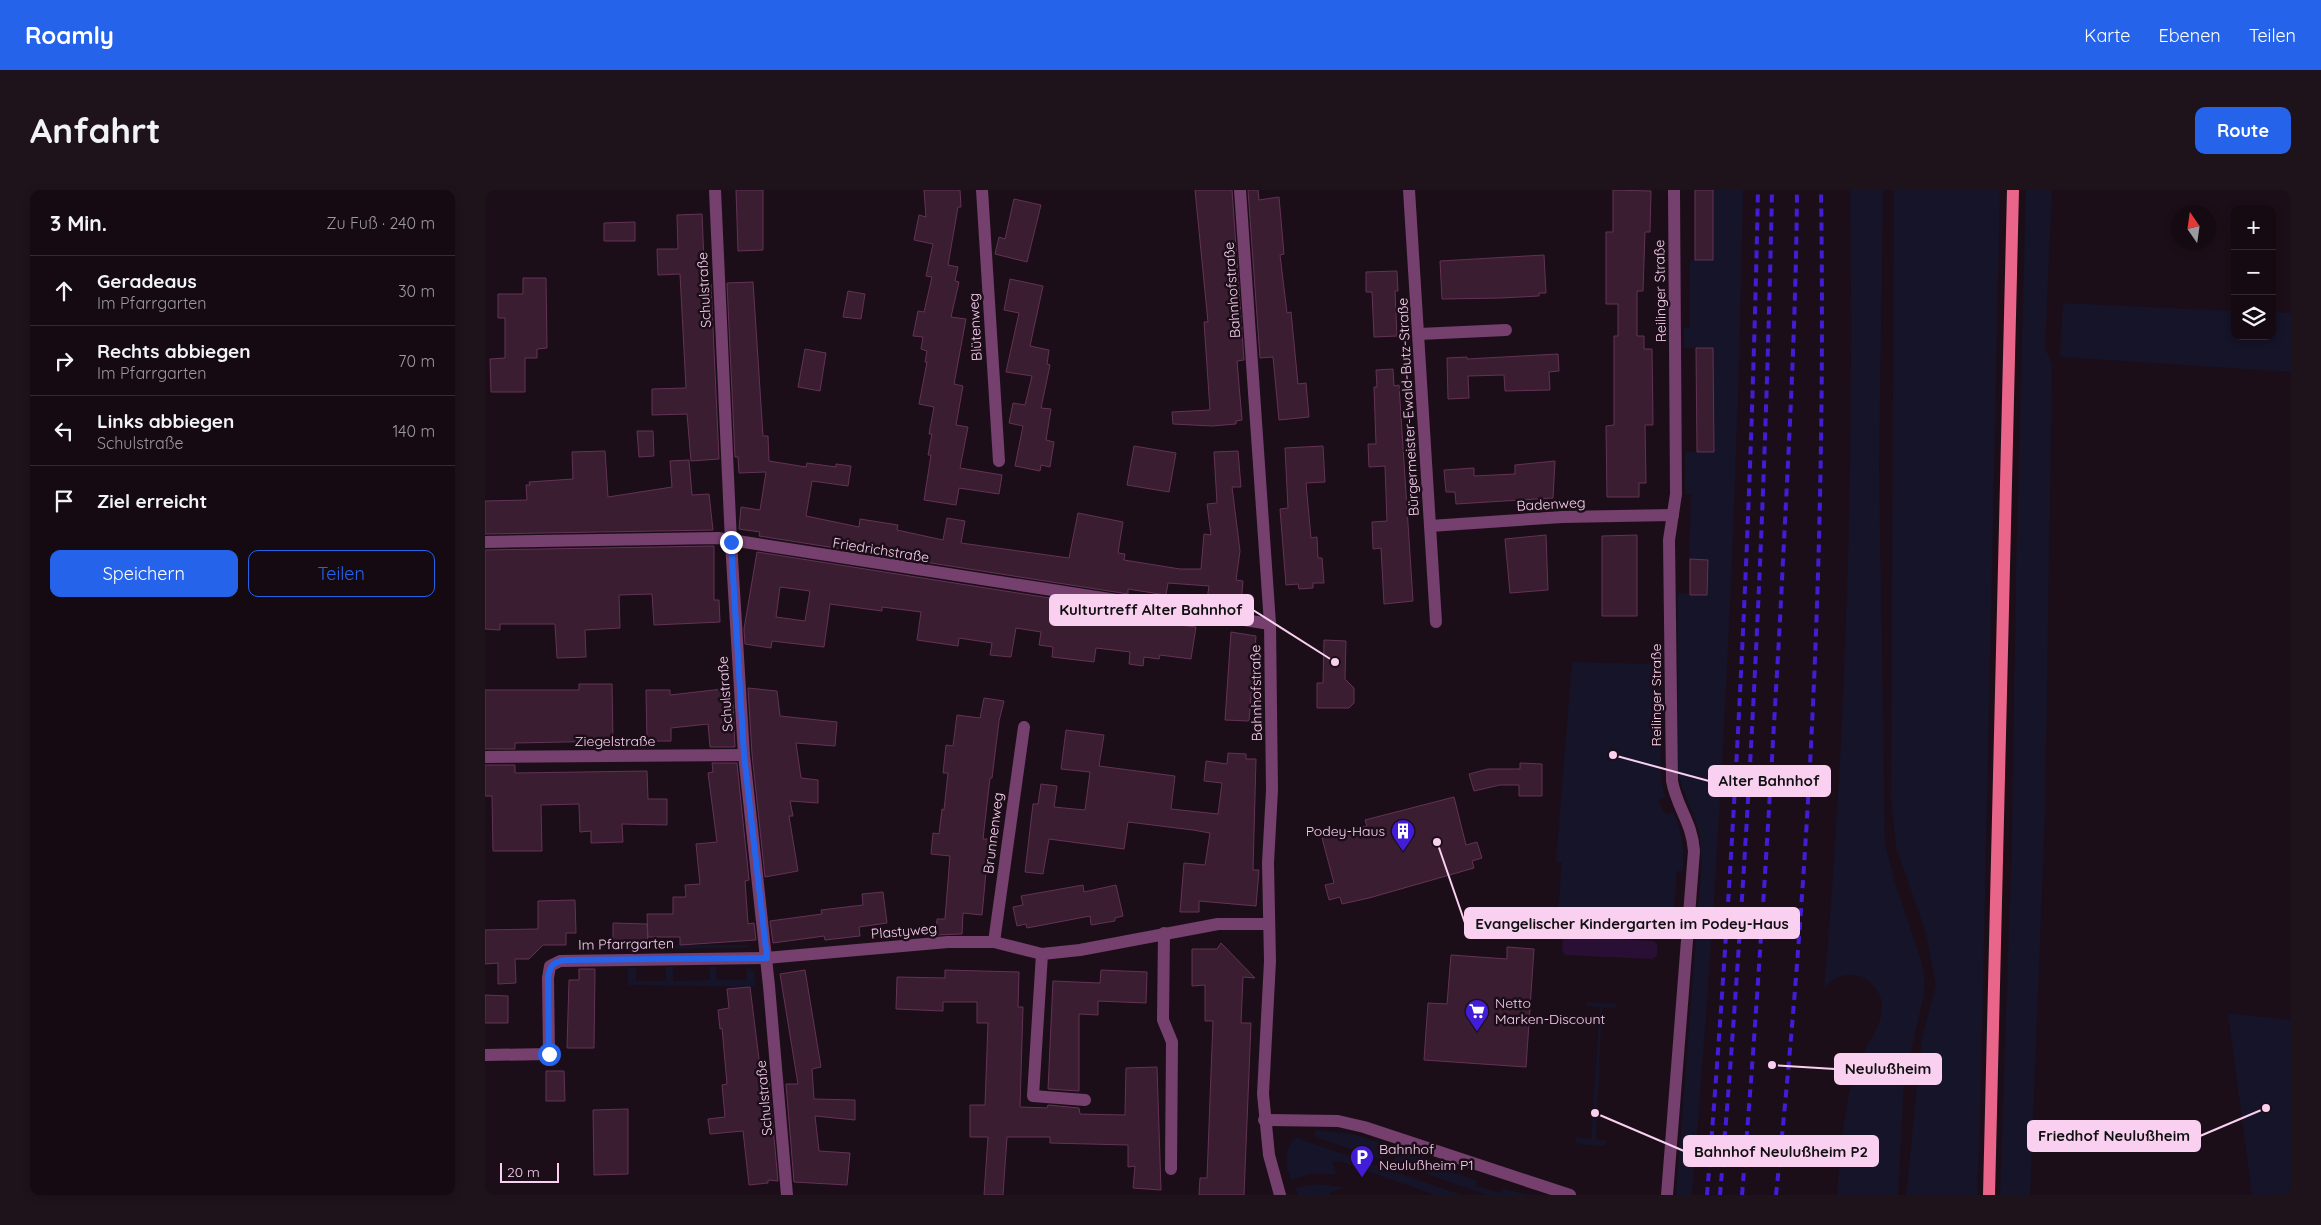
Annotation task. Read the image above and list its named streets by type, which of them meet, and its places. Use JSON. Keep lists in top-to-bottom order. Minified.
{"streets":{"street":["Schulstraße","Bahnhofstraße","Reilinger Straße","Blütenweg","Bürgermeister-Ewald-Butz-Straße","Badenweg","Friedrichstraße","Ziegelstraße","Brunnenweg","Plastyweg","Im Pfarrgarten"]},"crossings":[["Schulstraße","Friedrichstraße"],["Schulstraße","Ziegelstraße"],["Schulstraße","Plastyweg"],["Schulstraße","Im Pfarrgarten"],["Bahnhofstraße","Friedrichstraße"],["Bahnhofstraße","Plastyweg"],["Reilinger Straße","Badenweg"],["Bürgermeister-Ewald-Butz-Straße","Badenweg"],["Brunnenweg","Plastyweg"],["Plastyweg","Im Pfarrgarten"]],"places":{"other":["Kulturtreff Alter Bahnhof","Alter Bahnhof","Evangelischer Kindergarten im Podey-Haus","Neulußheim","Friedhof Neulußheim","Bahnhof Neulußheim P2"],"building":["Podey-Haus"],"supermarket":["Netto Marken-Discount"],"parking":["Bahnhof Neulußheim P1"]},"scale_bar":"20 m","north":"top","page":{"header":"Roamly","nav":["Karte","Ebenen","Teilen"],"buttons":["Route",["Speichern","Teilen"]],"title":"Anfahrt","heading":["3 Min.","Zu Fuß · 240 m"],"map_buttons":["+","−"],"list":[["Geradeaus","Im Pfarrgarten","30 m"],["Rechts abbiegen","Im Pfarrgarten","70 m"],["Links abbiegen","Schulstraße","140 m"],"Ziel erreicht"],"scale":"20 m"}}
